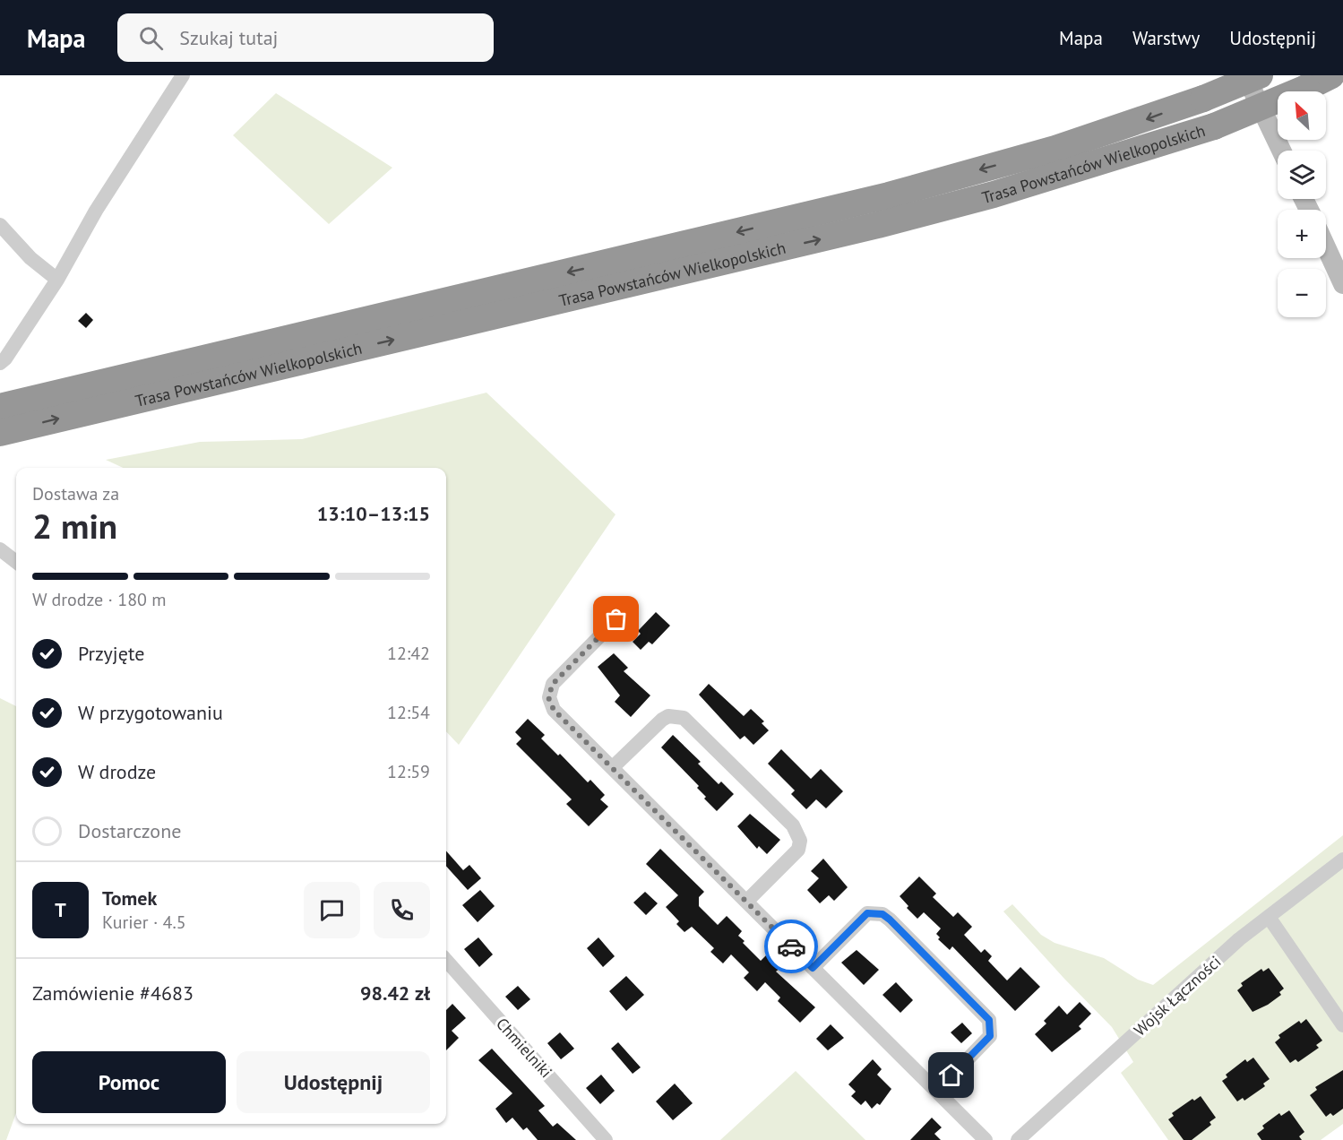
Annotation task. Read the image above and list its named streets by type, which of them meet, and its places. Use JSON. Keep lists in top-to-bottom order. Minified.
{"streets":{"highway":["Trasa Powstańców Wielkopolskich"],"street":["Wojsk Łączności","Chmielniki"]},"north":"top left","page":{"header":"Mapa","search":"Szukaj tutaj","nav":["Mapa","Warstwy","Udostępnij"],"map_buttons":["+","−"],"heading":["2 min","Dostawa za","13:10–13:15"],"panel":["Tomek","Kurier · 4.5","Zamówienie #4683","98.42 zł"],"bar":"W drodze · 180 m","list":[["Przyjęte","12:42"],["W przygotowaniu","12:54"],["W drodze","12:59"],"Dostarczone"],"round":"T","buttons":["Pomoc","Udostępnij"]}}
